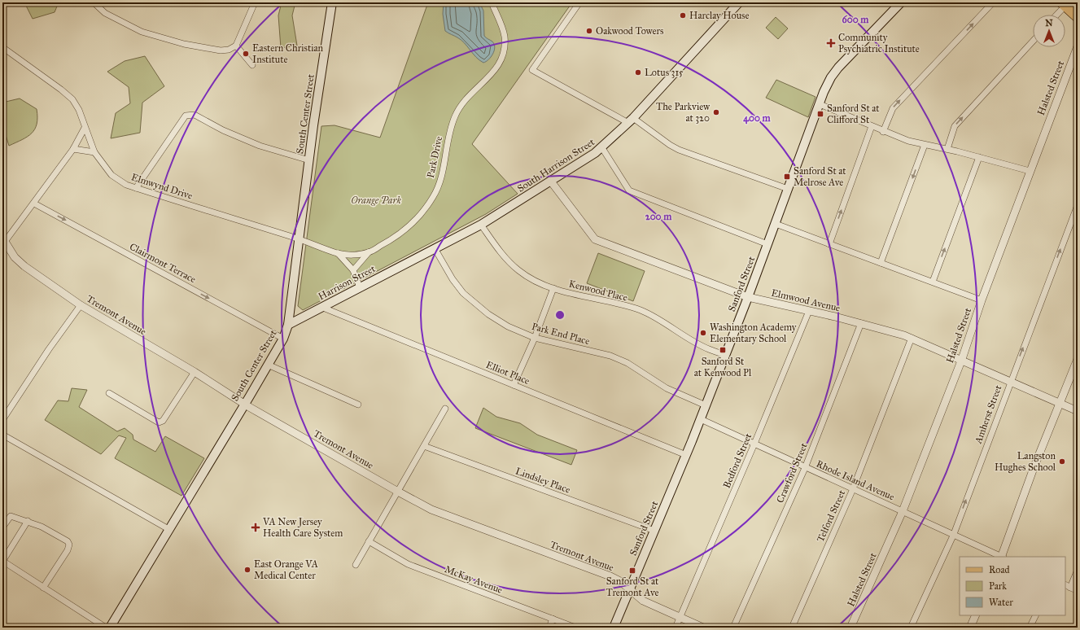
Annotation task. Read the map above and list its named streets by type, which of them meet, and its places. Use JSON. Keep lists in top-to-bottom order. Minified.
{"streets":{"main road":["South Center Street","South Harrison Street","Harrison Street","Sanford Street"],"street":["Halsted Street","Park Drive","Elmwynd Drive","Clairmont Terrace","Kenwood Place","Elmwood Avenue","Tremont Avenue","Park End Place","Elliot Place","Amherst Street","Bedford Street","Crawford Street","Lindsley Place","Rhode Island Avenue","Telford Street","McKay Avenue"]},"crossings":[["Halsted Street","Elmwood Avenue"],["Halsted Street","Rhode Island Avenue"],["South Center Street","Park Drive"],["South Center Street","Elmwynd Drive"],["South Center Street","Clairmont Terrace"],["South Center Street","Harrison Street"],["South Center Street","Tremont Avenue"],["Park Drive","Elmwynd Drive"],["South Harrison Street","Harrison Street"],["South Harrison Street","Kenwood Place"],["South Harrison Street","Elmwood Avenue"],["South Harrison Street","Park End Place"],["Harrison Street","Elliot Place"],["Sanford Street","Kenwood Place"],["Sanford Street","Elmwood Avenue"],["Sanford Street","Tremont Avenue"],["Sanford Street","Park End Place"],["Sanford Street","Elliot Place"],["Sanford Street","Lindsley Place"],["Sanford Street","Rhode Island Avenue"],["Elmwood Avenue","Amherst Street"],["Elmwood Avenue","Bedford Street"],["Elmwood Avenue","Crawford Street"],["Elmwood Avenue","Telford Street"],["Tremont Avenue","Bedford Street"],["Amherst Street","Rhode Island Avenue"],["Bedford Street","Rhode Island Avenue"],["Crawford Street","Rhode Island Avenue"],["Rhode Island Avenue","Telford Street"]],"one_way":["Clairmont Terrace","Amherst Street"],"parks":["Orange Park"],"places":{"other":["Harclay House","Oakwood Towers","Eastern Christian Institute","Lotus 315","The Parkview at 320","Washington Academy Elementary School","Langston Hughes School","East Orange VA Medical Center"],"health":["Community Psychiatric Institute","VA New Jersey Health Care System"],"transit":["Sanford St at Clifford St","Sanford St at Melrose Ave","Sanford St at Kenwood Pl","Sanford St at Tremont Ave"]},"legend":["Road","Park","Water"],"north":"top","rings":["600 m","400 m","200 m"]}
